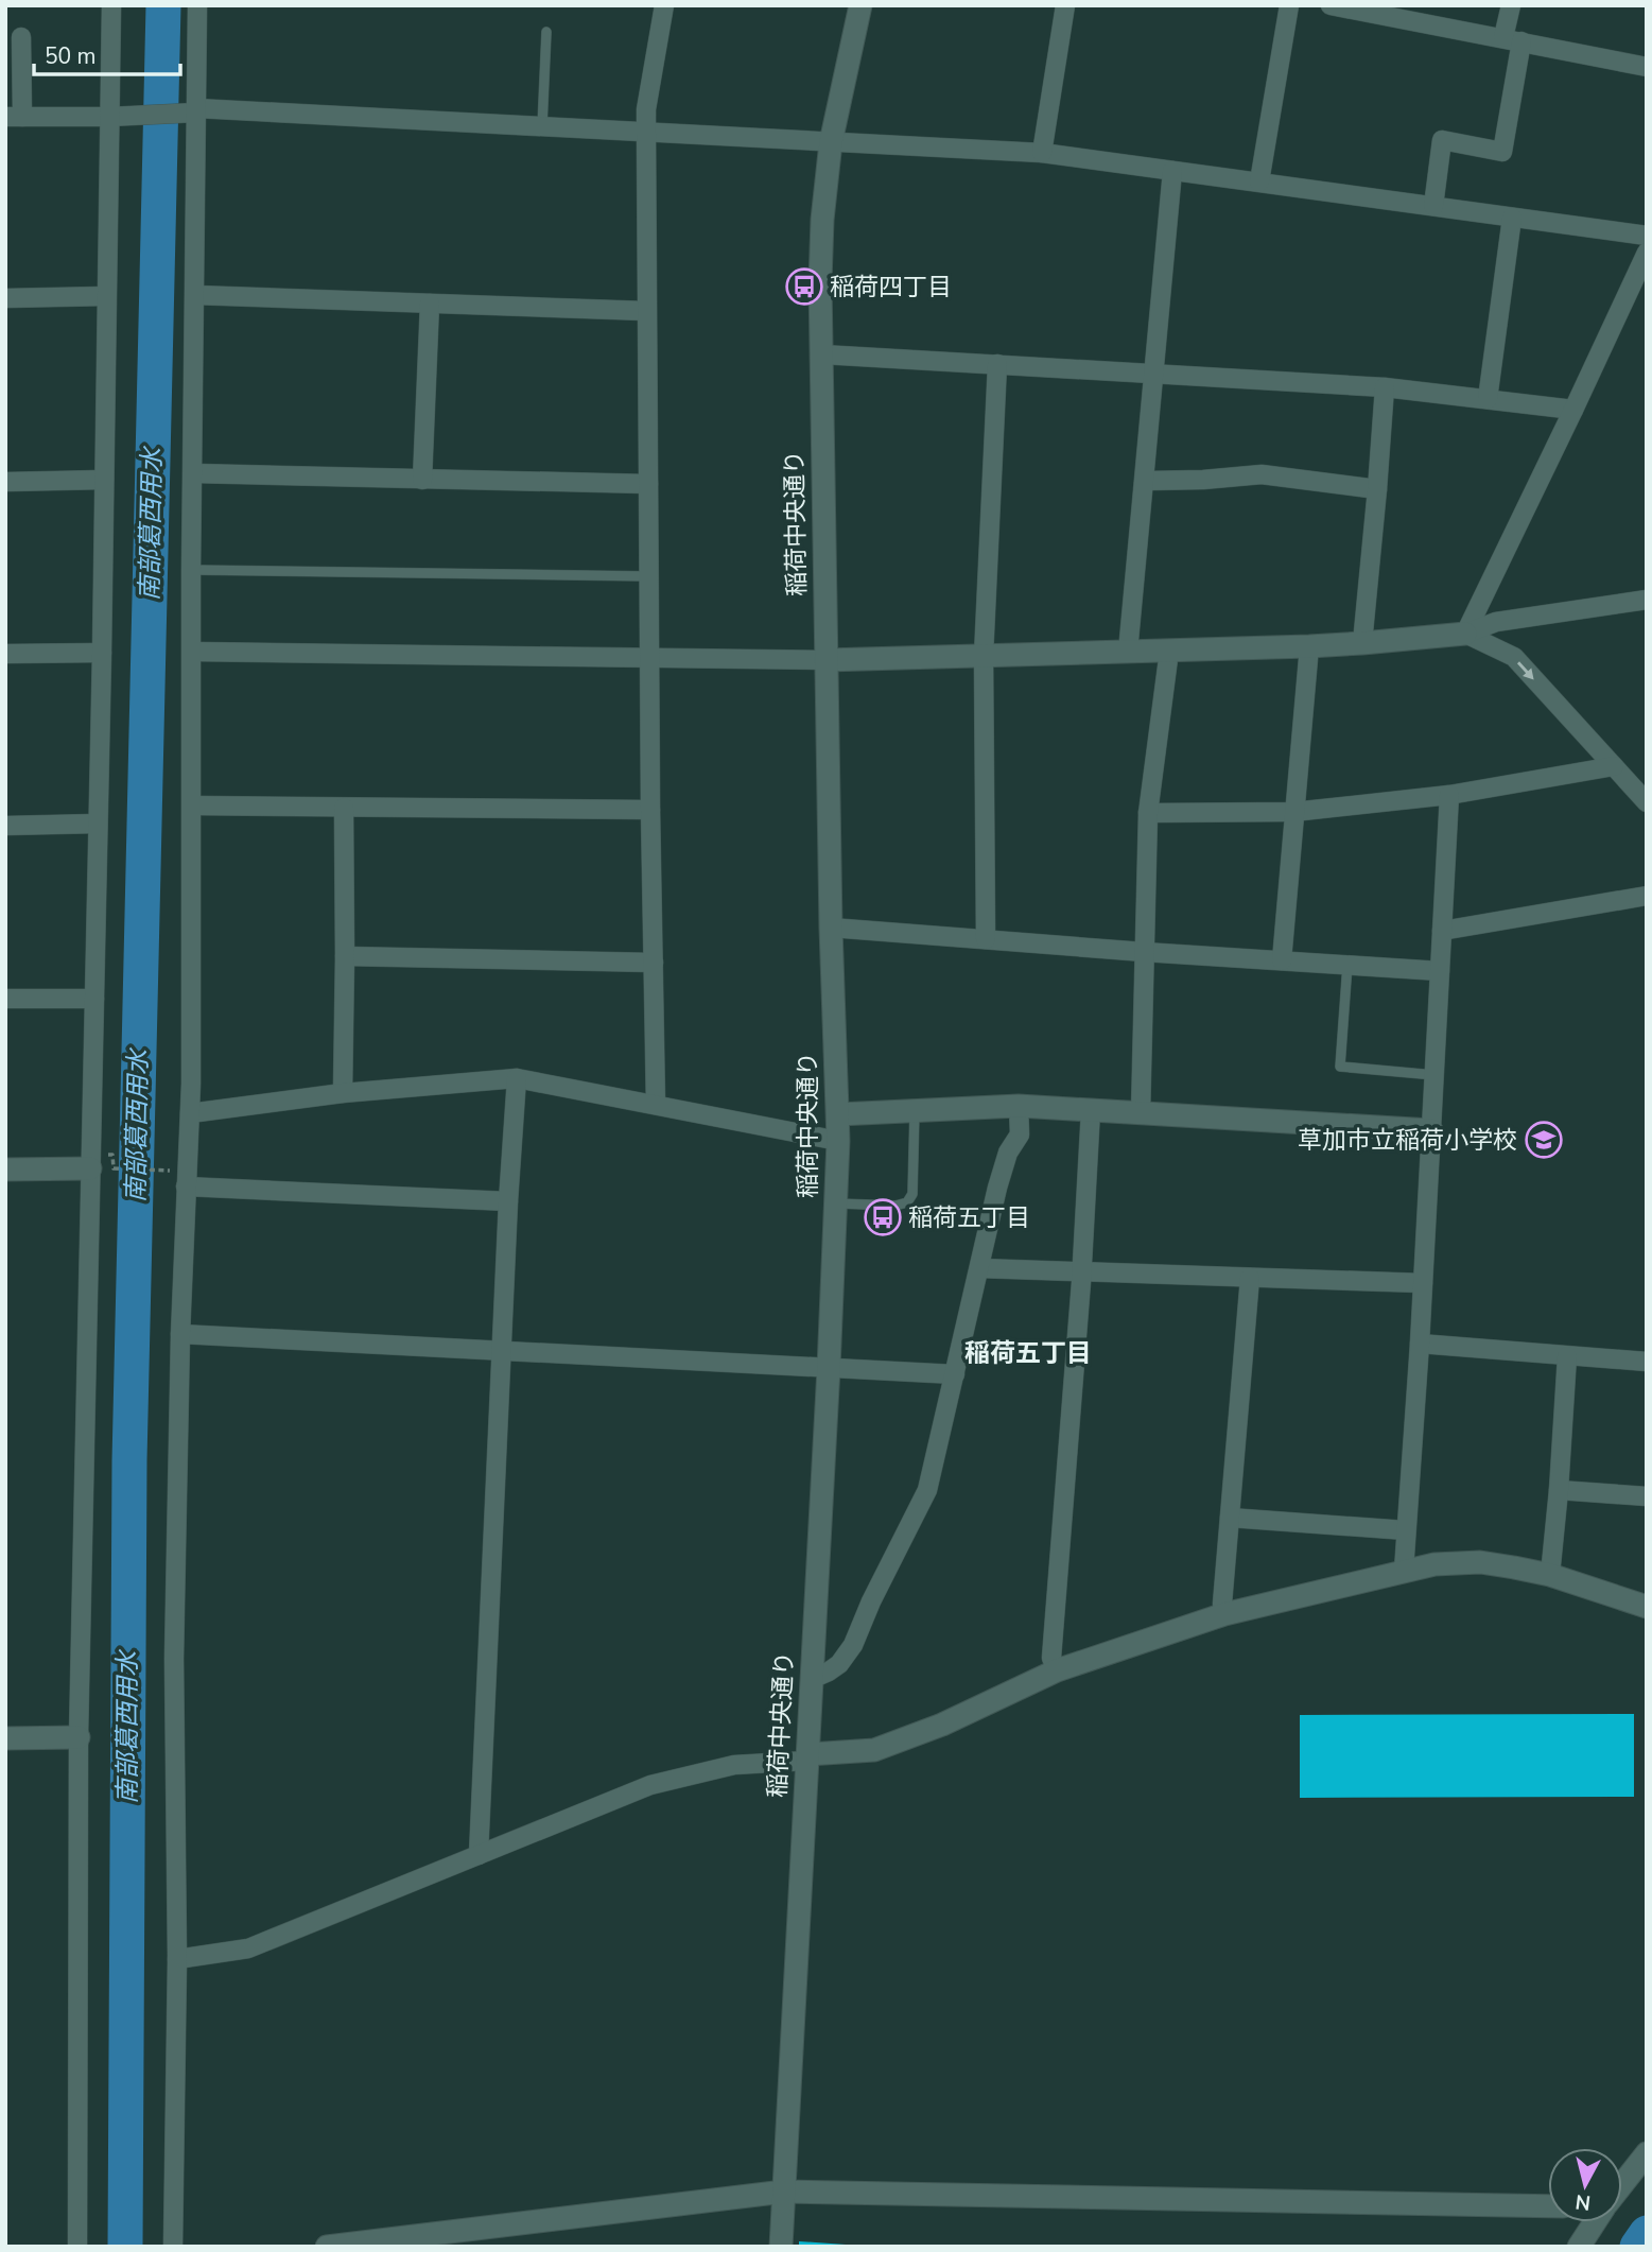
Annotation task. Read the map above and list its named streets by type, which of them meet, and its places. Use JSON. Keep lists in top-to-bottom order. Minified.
{"streets":{"street":["稲荷中央通り"]},"districts":["稲荷五丁目"],"water":["南部葛西用水"],"places":{"bus stop":["稲荷四丁目","稲荷五丁目"],"school or university":["草加市立稲荷小学校"]},"scale_bar":"50 m","north":"bottom"}
